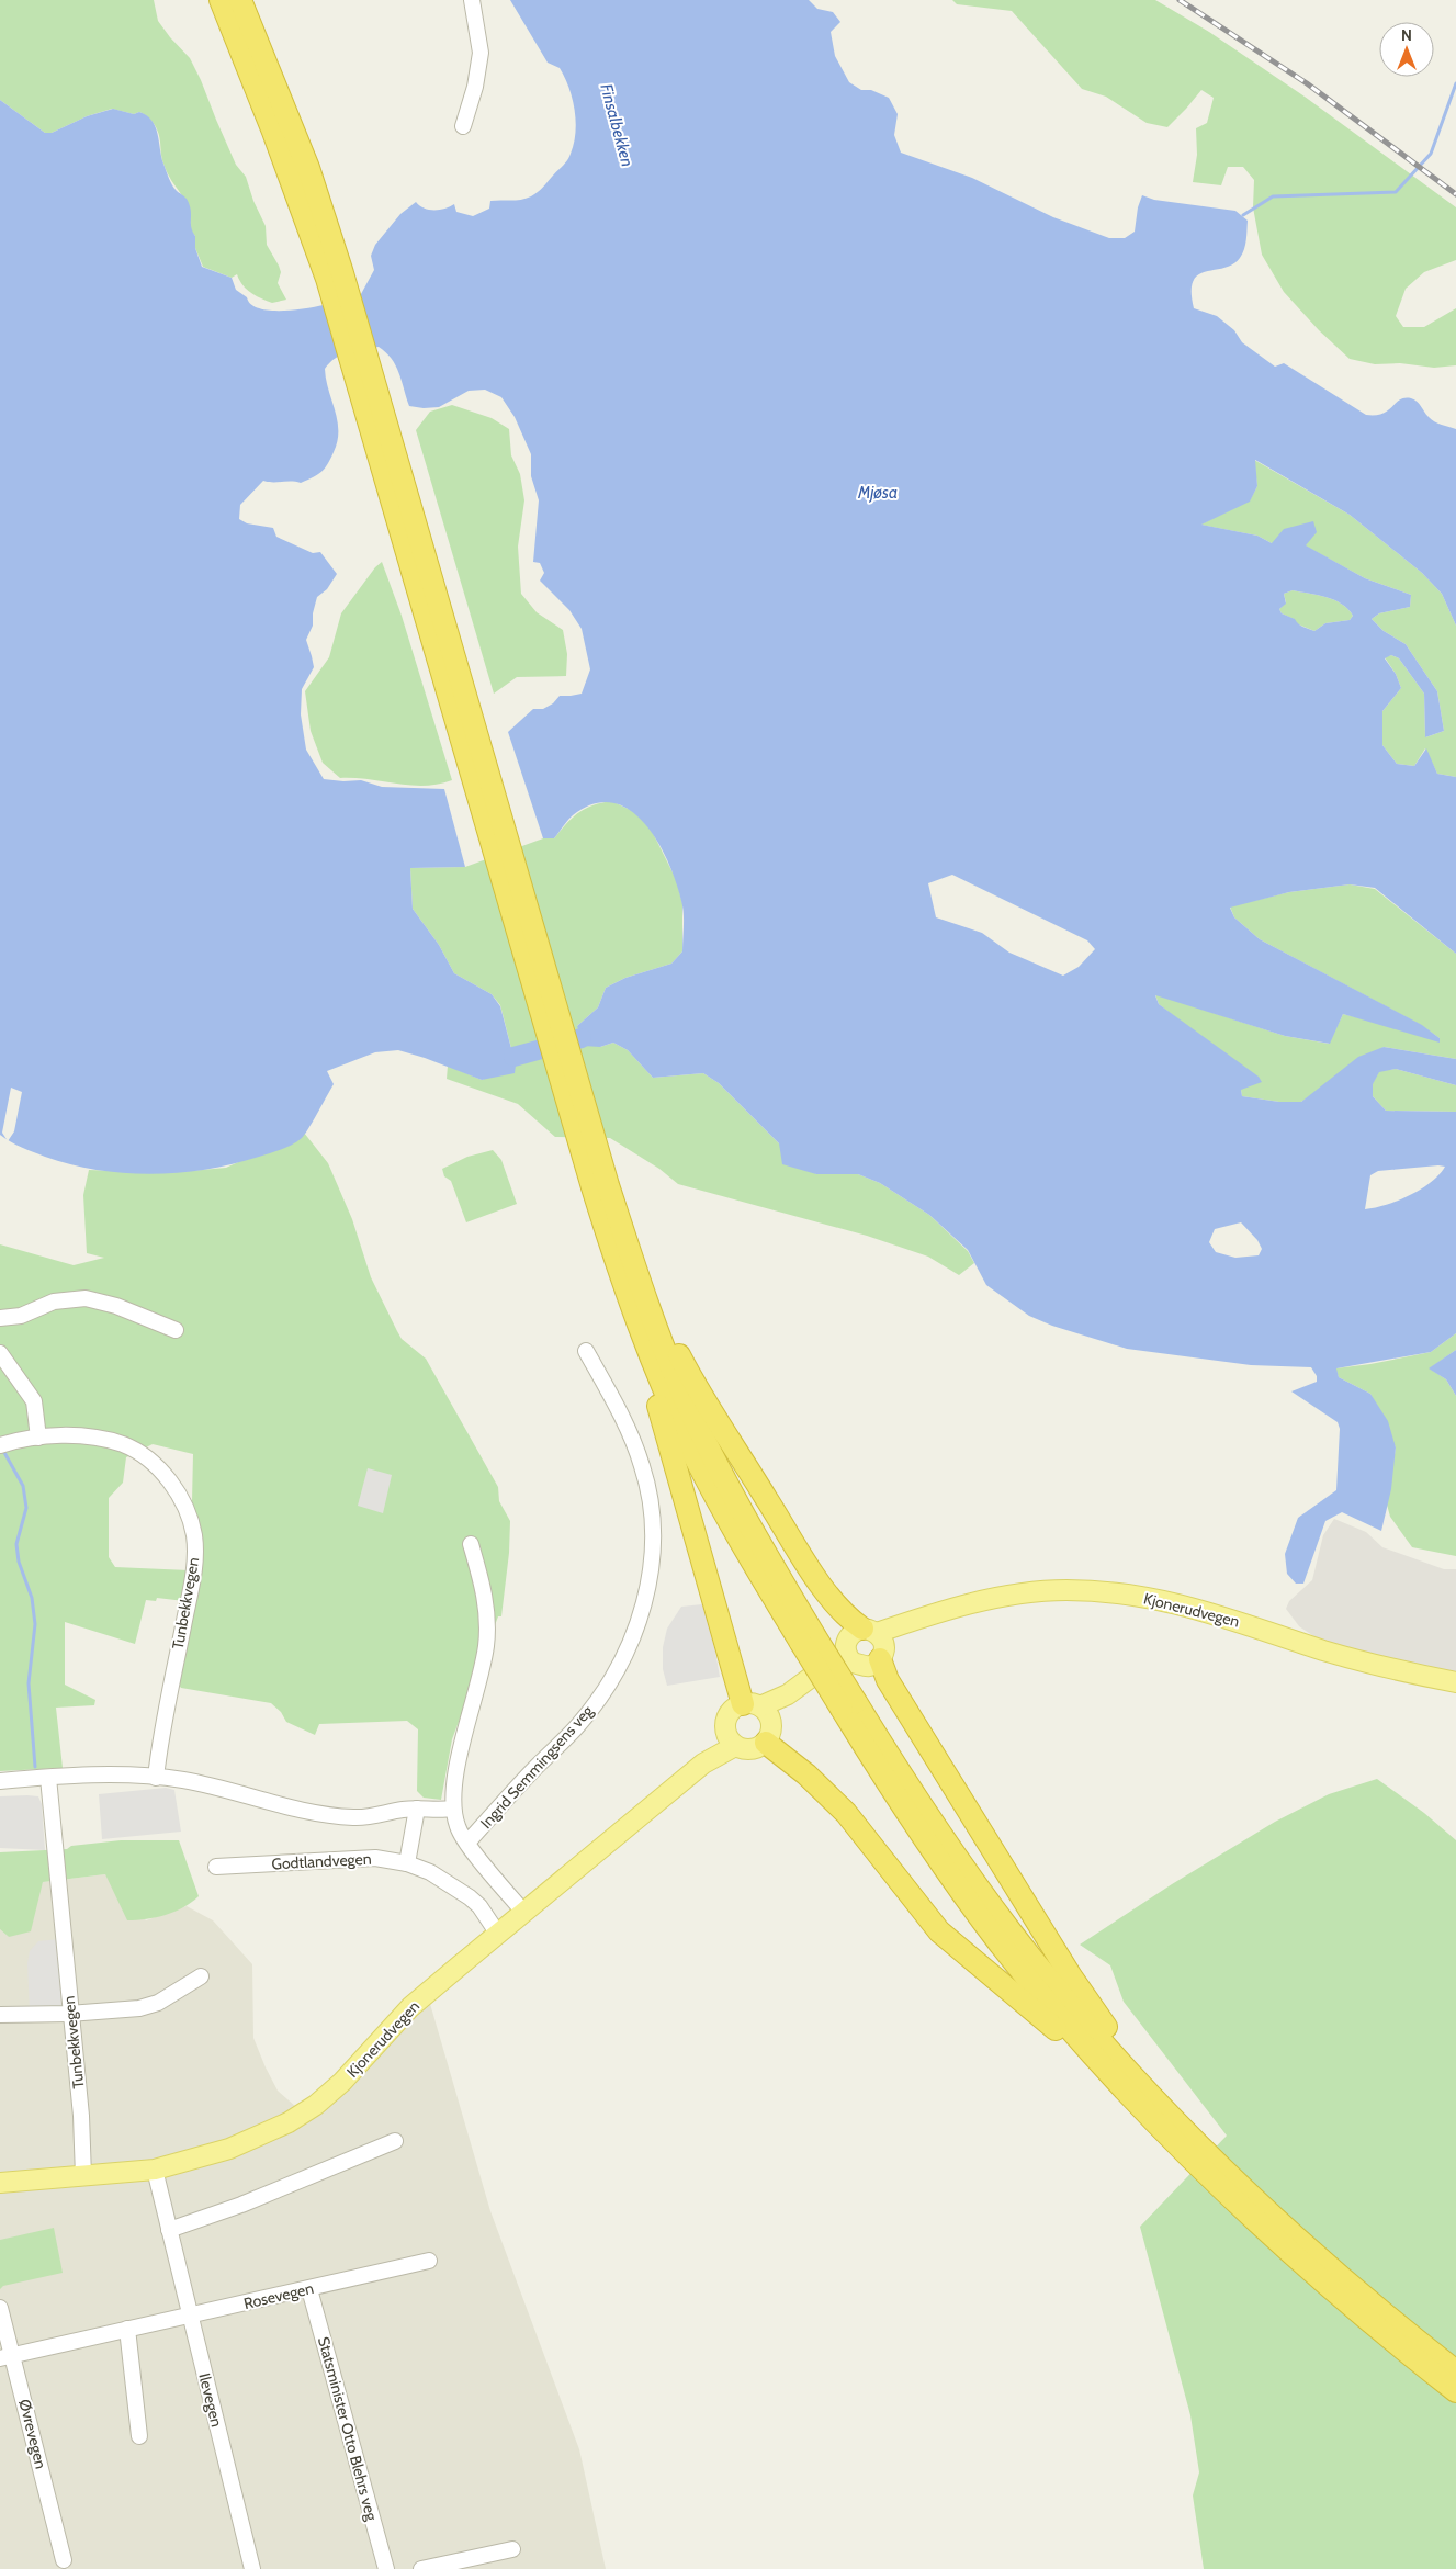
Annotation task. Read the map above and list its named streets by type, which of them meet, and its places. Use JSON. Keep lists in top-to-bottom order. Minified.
{"streets":{"main road":["Kjonerudvegen"],"street":["Tunbekkvegen","Ingrid Semmingsens veg","Godtlandvegen","Rosevegen","Ilevegen","Statsminister Otto Blehrs veg","Øvrevegen"]},"crossings":[["Tunbekkvegen","Kjonerudvegen"],["Kjonerudvegen","Ingrid Semmingsens veg"],["Kjonerudvegen","Godtlandvegen"],["Kjonerudvegen","Ilevegen"],["Rosevegen","Ilevegen"],["Rosevegen","Statsminister Otto Blehrs veg"],["Rosevegen","Øvrevegen"]],"water":["Finsalbekken","Mjøsa"],"north":"top"}
